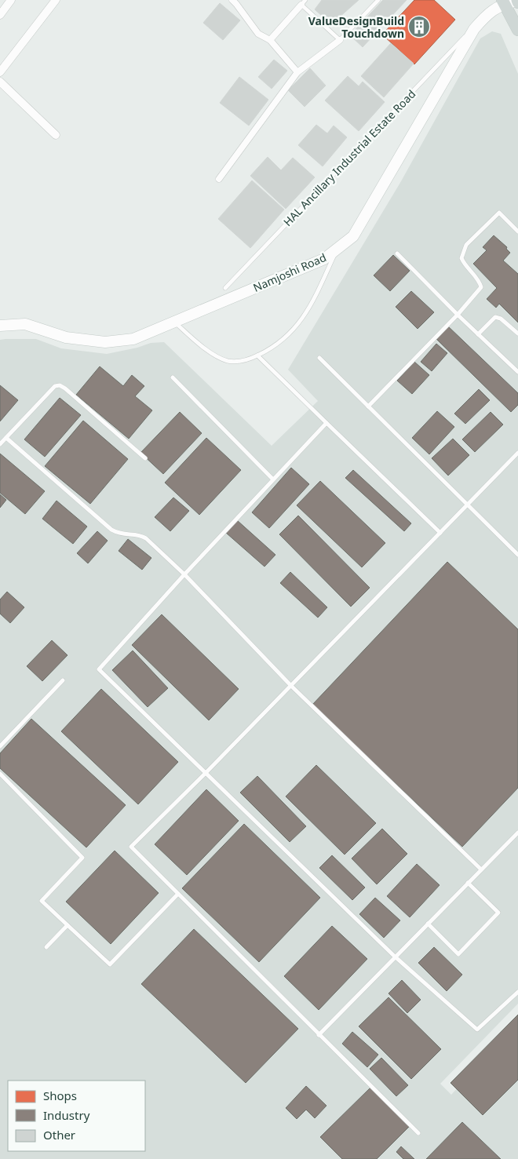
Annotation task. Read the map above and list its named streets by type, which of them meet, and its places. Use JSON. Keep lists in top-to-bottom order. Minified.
{"streets":{"main road":["Namjoshi Road"],"lane":["HAL Ancillary Industrial Estate Road"]},"crossings":[["HAL Ancillary Industrial Estate Road","Namjoshi Road"]],"places":{"building":["ValueDesignBuild Touchdown"]},"legend":["Shops","Industry","Other"]}
